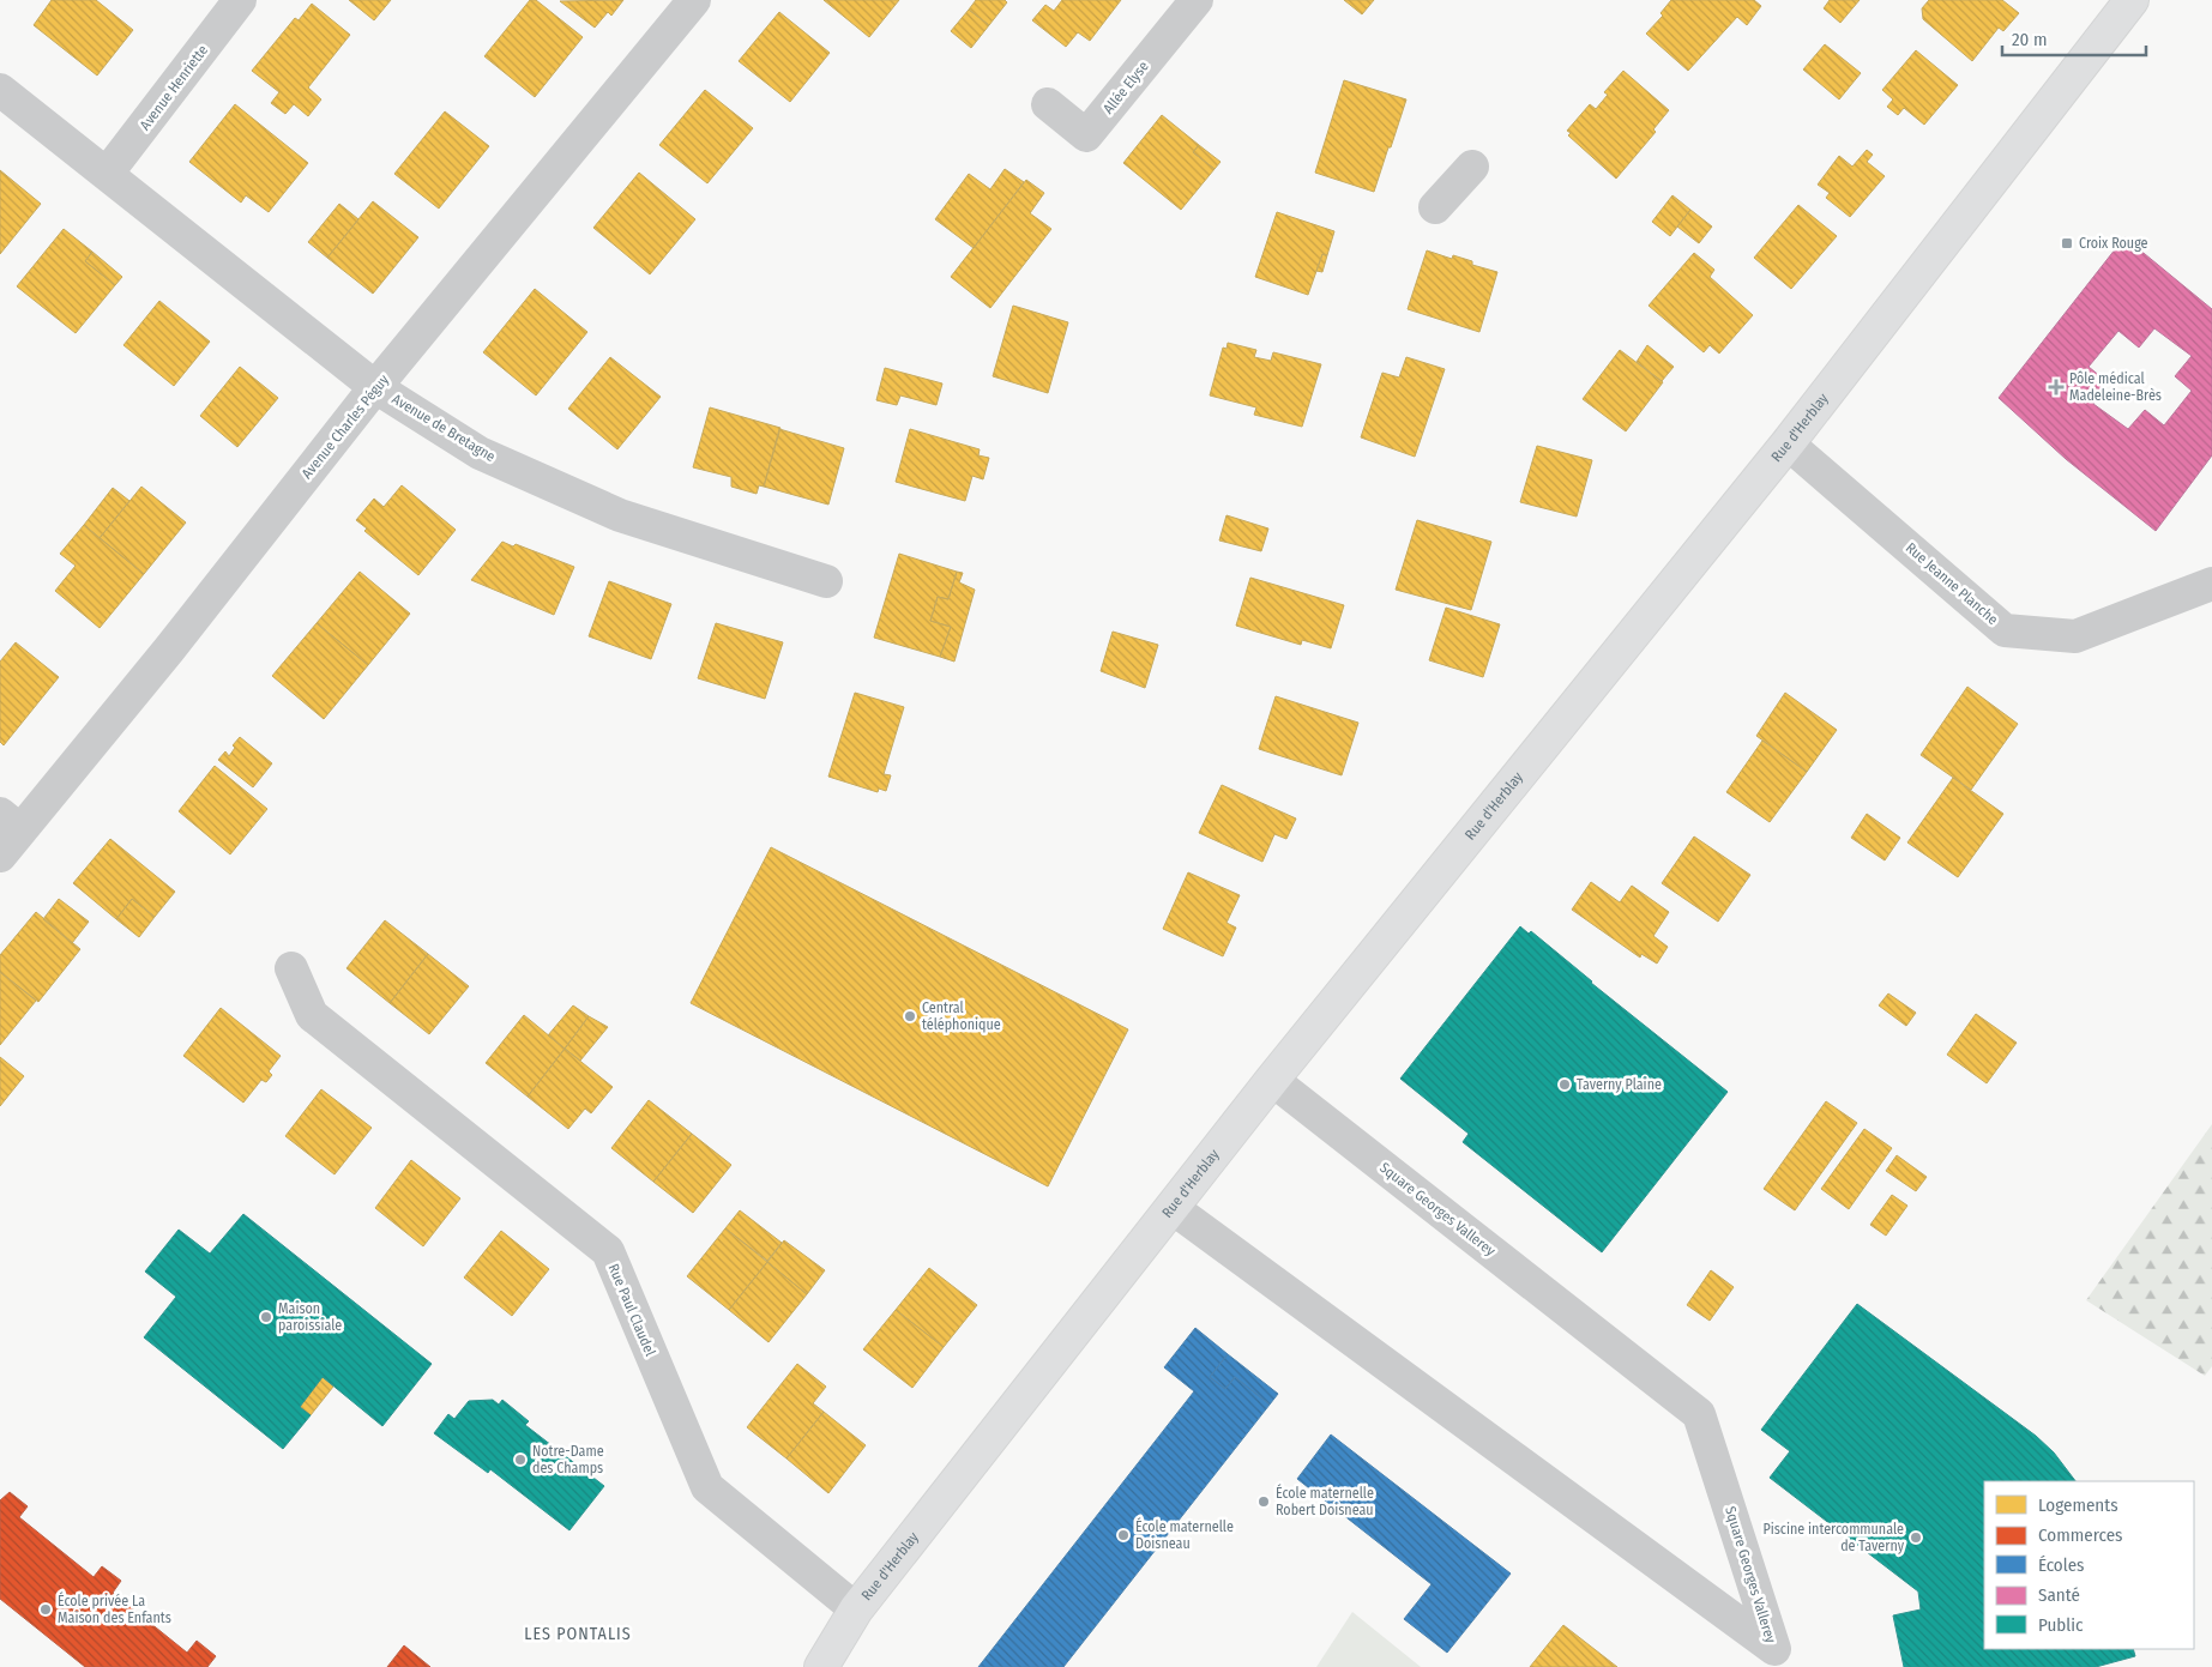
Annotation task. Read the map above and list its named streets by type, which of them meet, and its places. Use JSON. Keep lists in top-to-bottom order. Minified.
{"streets":{"main road":["Rue d'Herblay"],"street":["Avenue Henriette","Allée Elyse","Avenue Charles Péguy","Avenue de Bretagne","Rue Jeanne Planche","Square Georges Vallerey","Rue Paul Claudel"]},"crossings":[["Avenue Henriette","Avenue de Bretagne"],["Avenue Charles Péguy","Avenue de Bretagne"],["Rue d'Herblay","Rue Jeanne Planche"],["Rue d'Herblay","Square Georges Vallerey"],["Rue d'Herblay","Rue Paul Claudel"]],"districts":["LES PONTALIS"],"places":{"transit":["Croix Rouge"],"health":["Pôle médical Madeleine-Brès"],"other":["Central téléphonique","Taverny Plaine","Maison paroissiale","Notre-Dame des Champs","École maternelle Robert Doisneau","École maternelle Doisneau","Piscine intercommunale de Taverny","École privée La Maison des Enfants"]},"legend":["Logements","Commerces","Écoles","Santé","Public"],"scale_bar":"20 m"}
